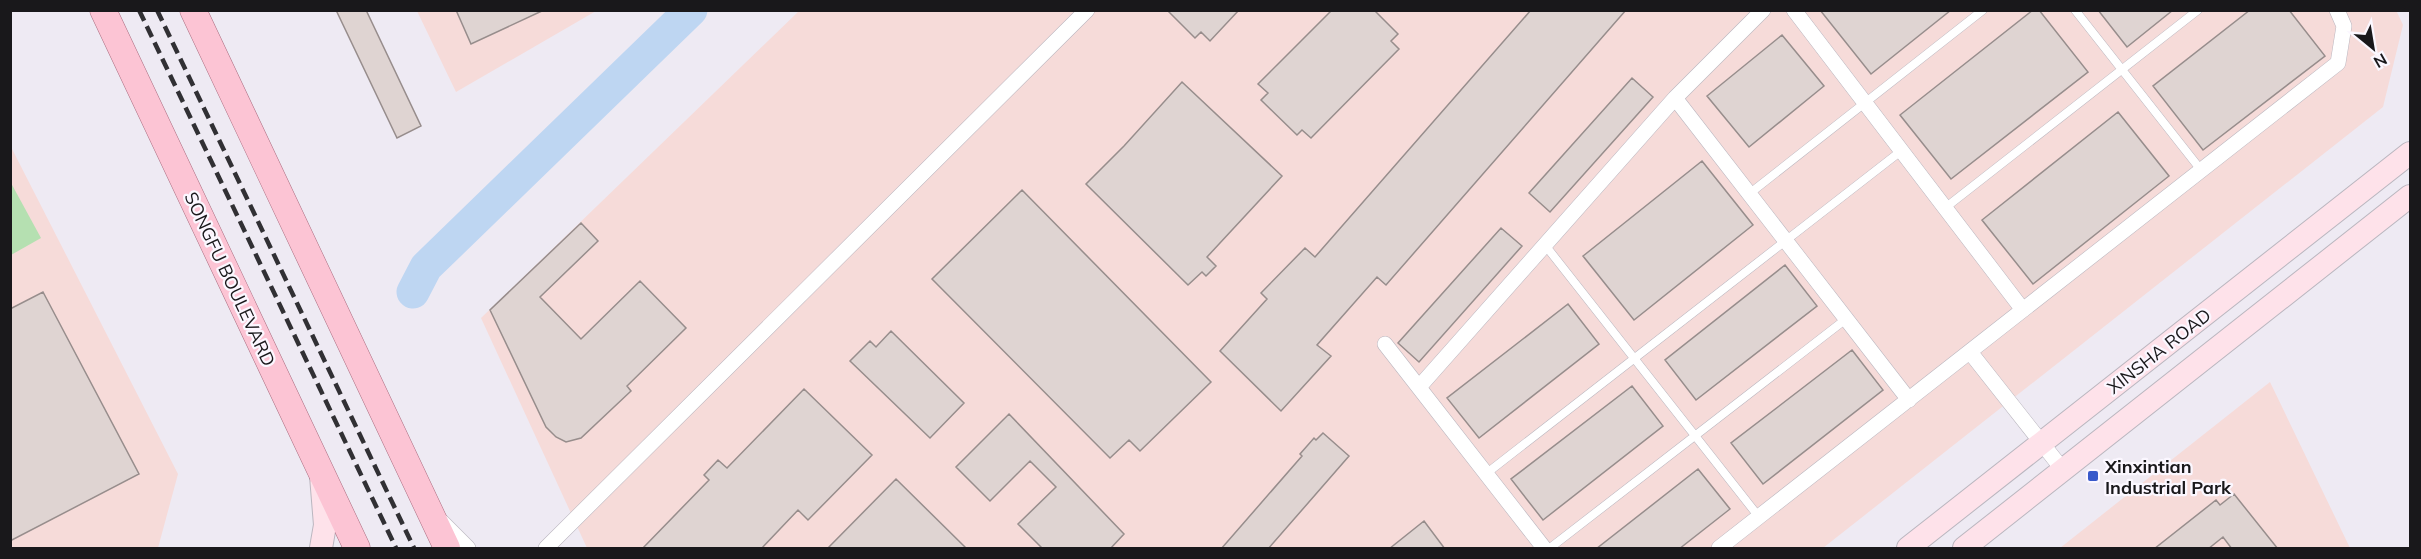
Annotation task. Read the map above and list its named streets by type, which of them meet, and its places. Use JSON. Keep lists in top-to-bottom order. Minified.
{"streets":{"main road":["SONGFU BOULEVARD","XINSHA ROAD"]},"places":{"transit":["Xinxintian Industrial Park"]},"north":"bottom right"}
